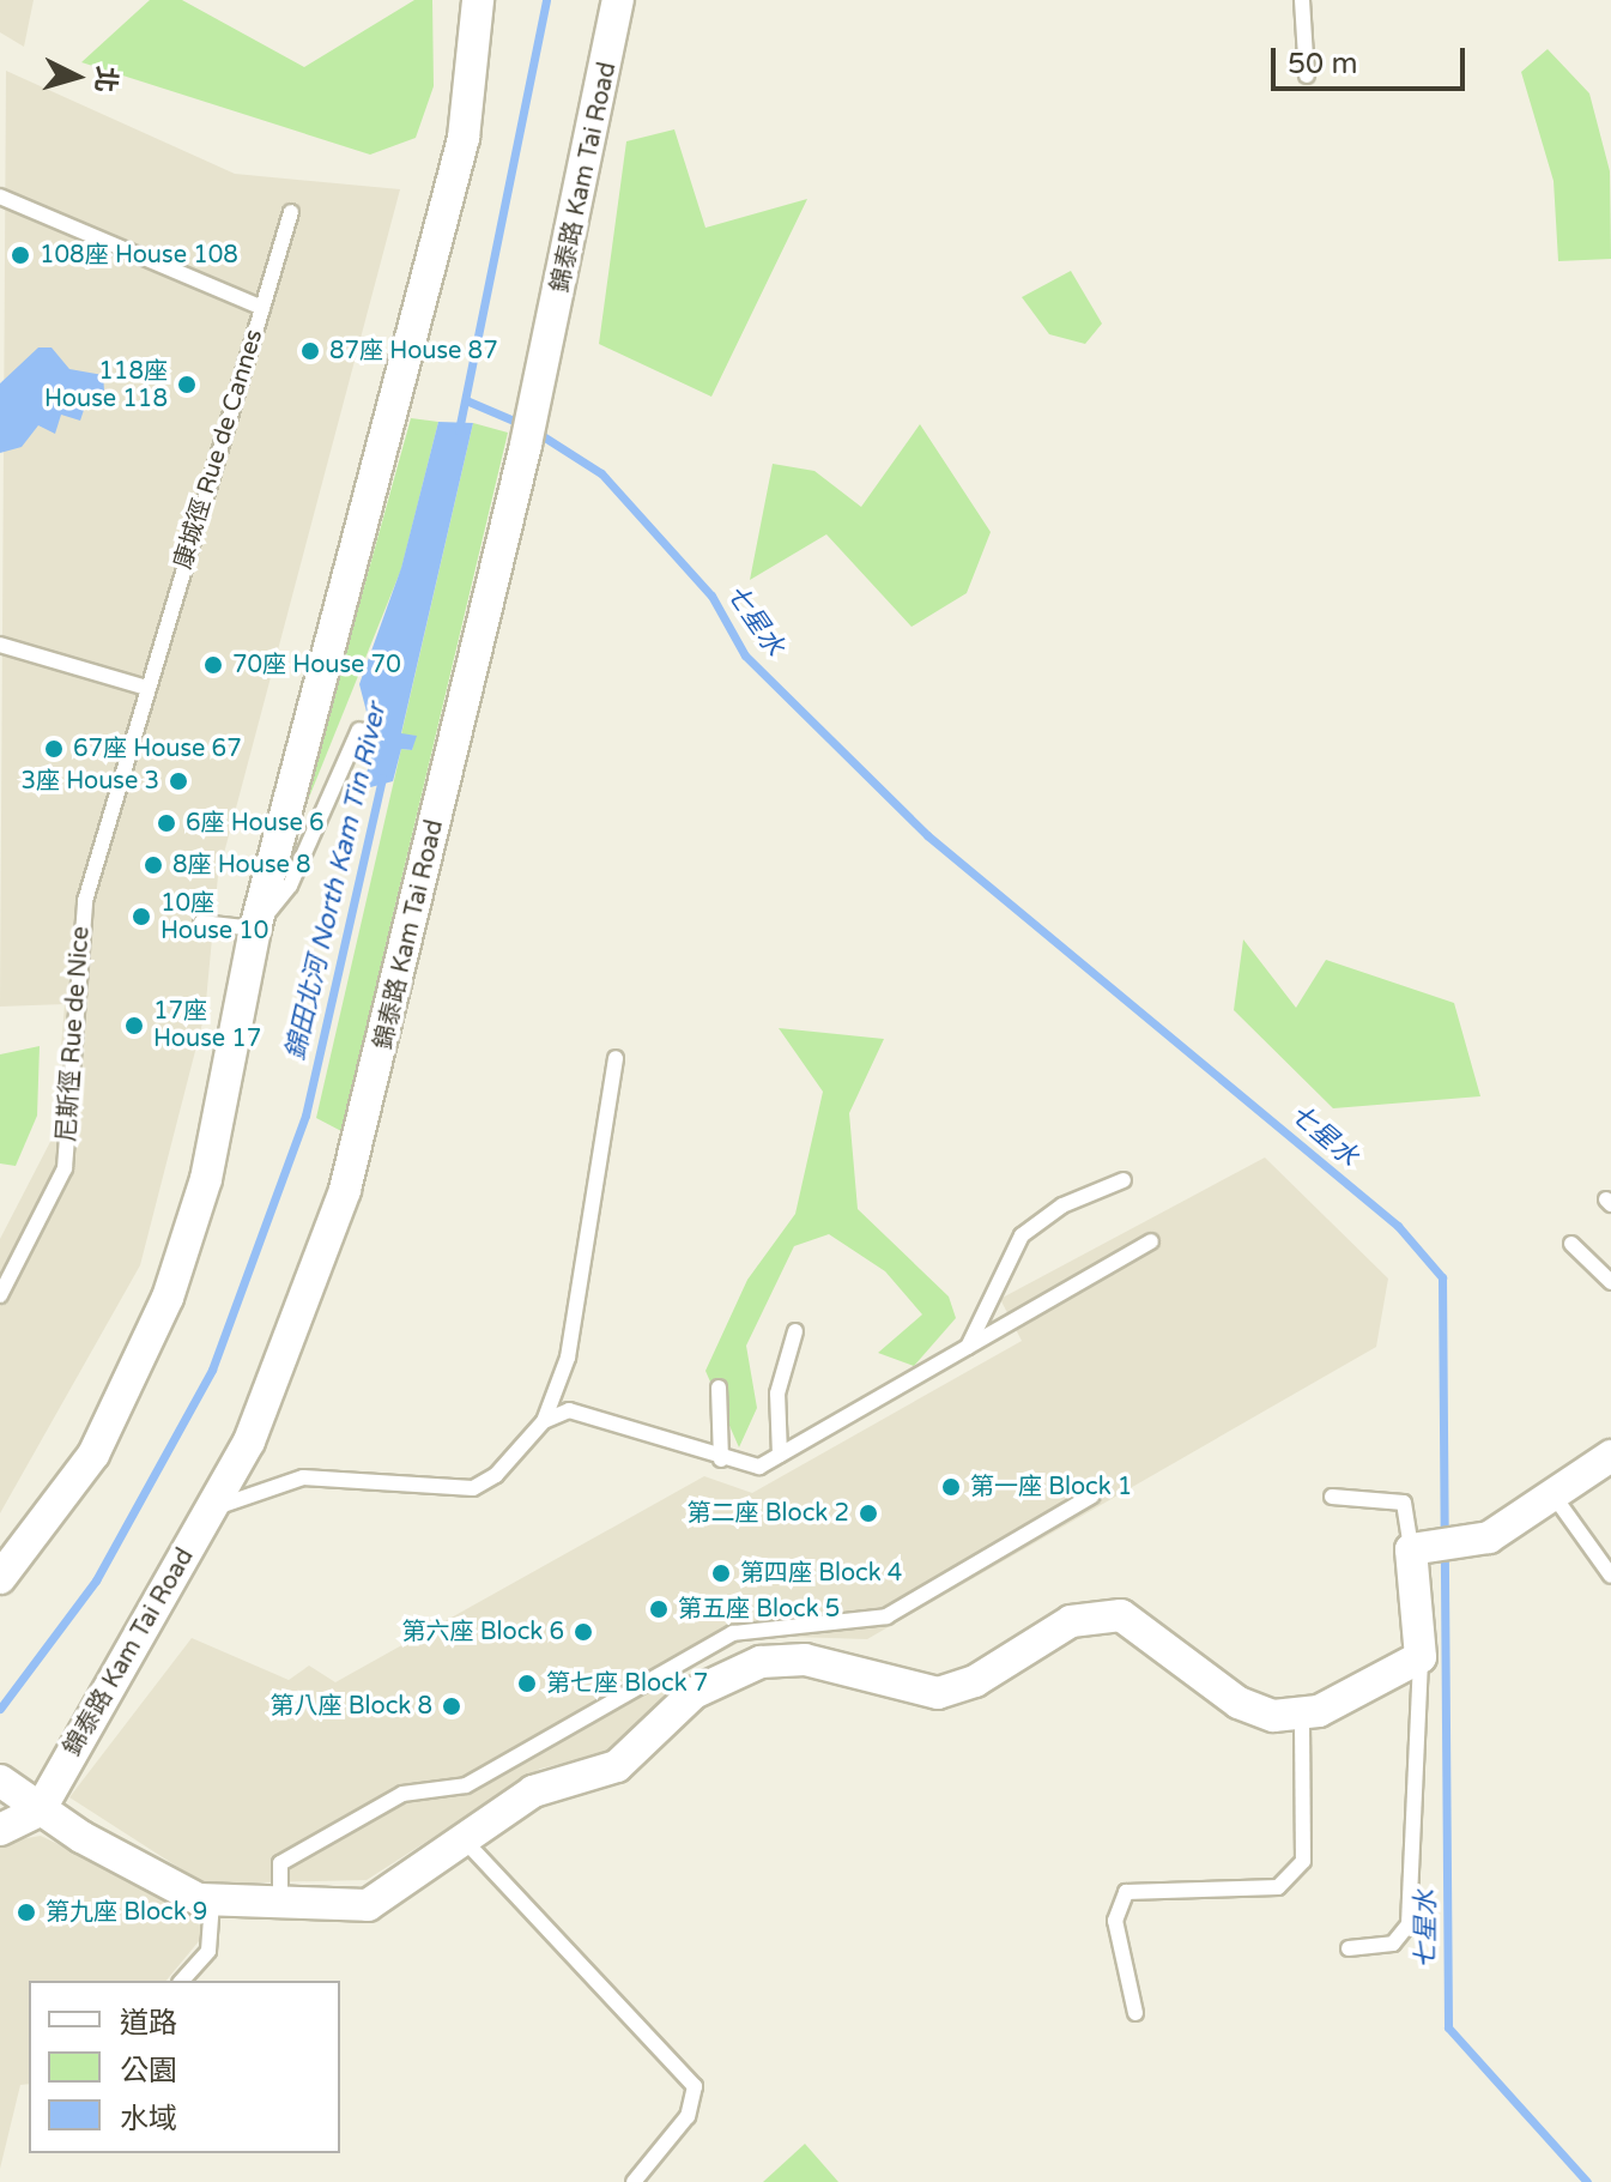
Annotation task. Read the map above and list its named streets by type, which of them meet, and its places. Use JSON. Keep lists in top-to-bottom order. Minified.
{"streets":{"street":["錦泰路 Kam Tai Road"],"lane":["康城徑 Rue de Cannes","尼斯徑 Rue de Nice"]},"crossings":[["康城徑 Rue de Cannes","尼斯徑 Rue de Nice"]],"water":["七星水","錦田北河 North Kam Tin River"],"places":["108座 House 108","87座 House 87","118座 House 118","70座 House 70","67座 House 67","3座 House 3","6座 House 6","8座 House 8","10座 House 10","17座 House 17","第一座 Block 1","第二座 Block 2","第四座 Block 4","第五座 Block 5","第六座 Block 6","第七座 Block 7","第八座 Block 8","第九座 Block 9"],"legend":["道路","公園","水域"],"scale_bar":"50 m","north":"right"}
